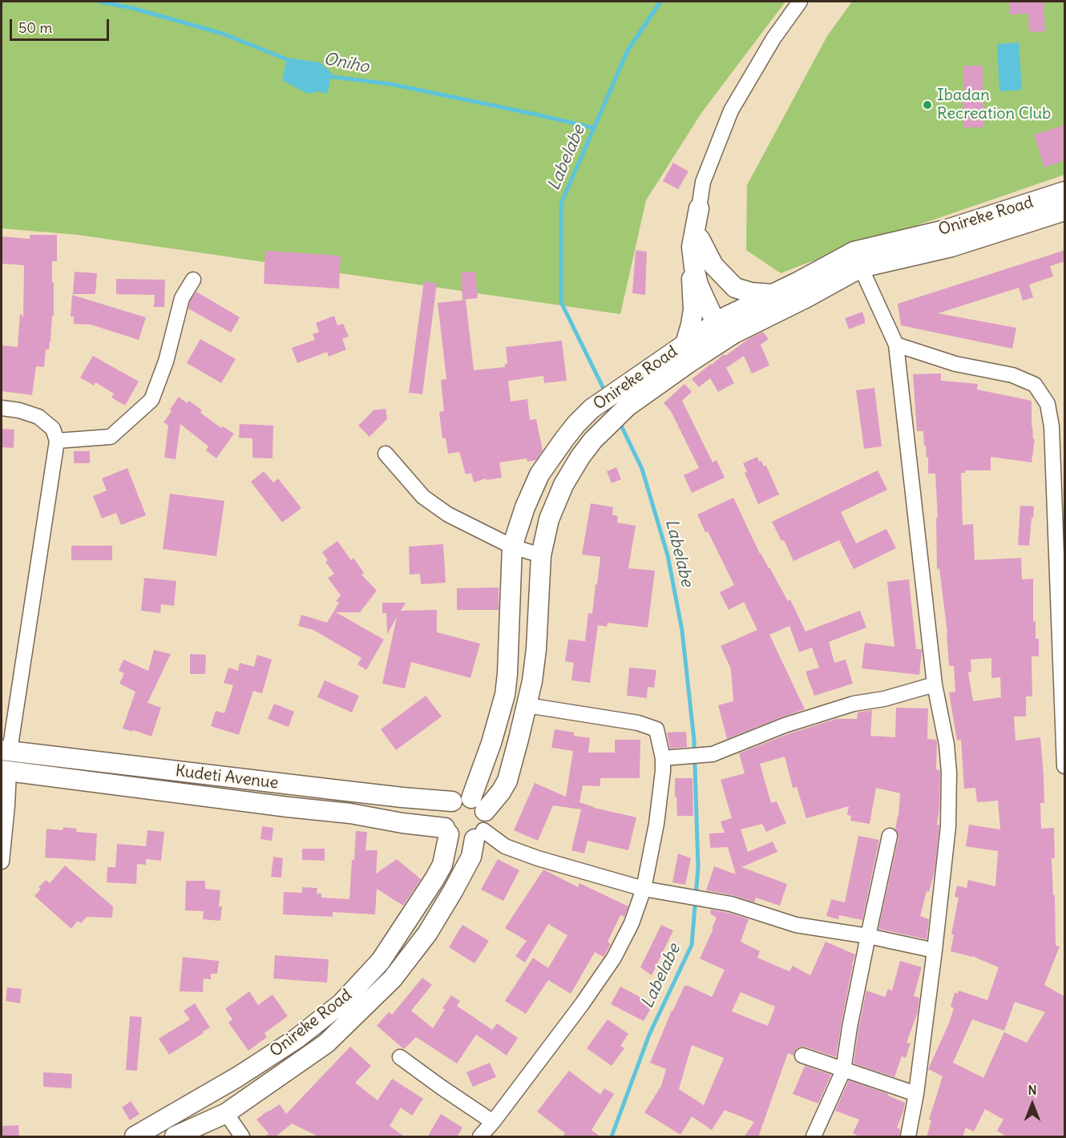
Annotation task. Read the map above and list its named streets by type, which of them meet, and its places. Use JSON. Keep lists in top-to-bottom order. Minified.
{"streets":{"main road":["Onireke Road","Kudeti Avenue"]},"crossings":[["Onireke Road","Kudeti Avenue"]],"water":["Oniho","Labelabe"],"places":["Ibadan Recreation Club"],"scale_bar":"50 m","north":"top"}
